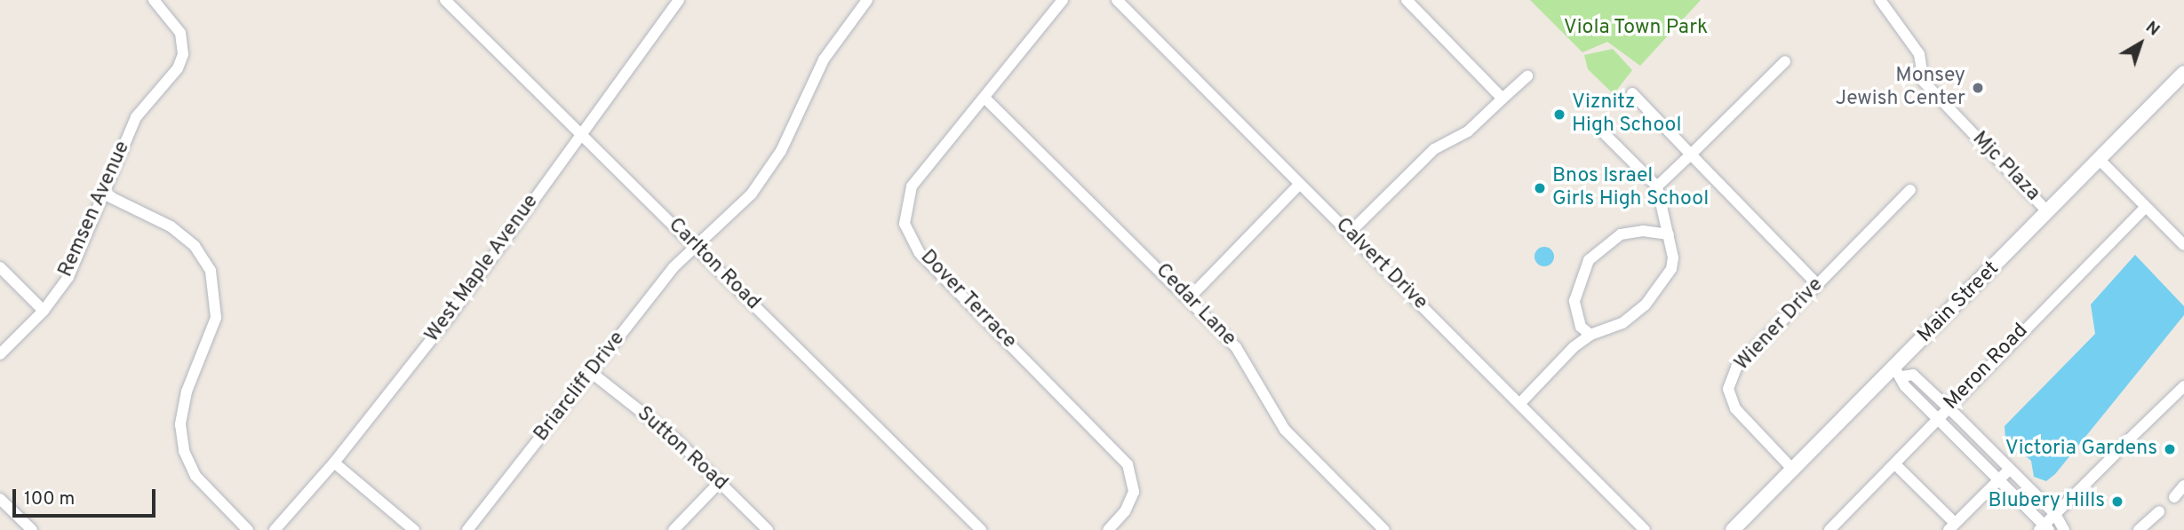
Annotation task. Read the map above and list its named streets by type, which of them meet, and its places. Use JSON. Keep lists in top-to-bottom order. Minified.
{"streets":{"main road":["Main Street"],"street":["Mjc Plaza","Remsen Avenue","Carlton Road","Calvert Drive","West Maple Avenue","Dover Terrace","Cedar Lane","Wiener Drive","Meron Road","Briarcliff Drive","Sutton Road"]},"crossings":[["Mjc Plaza","Main Street"],["Carlton Road","West Maple Avenue"],["Carlton Road","Briarcliff Drive"],["Dover Terrace","Cedar Lane"],["Main Street","Wiener Drive"],["Briarcliff Drive","Sutton Road"]],"parks":["Viola Town Park"],"places":["Monsey Jewish Center","Viznitz High School","Bnos Israel Girls High School","Victoria Gardens","Blubery Hills"],"scale_bar":"100 m","north":"top right"}
